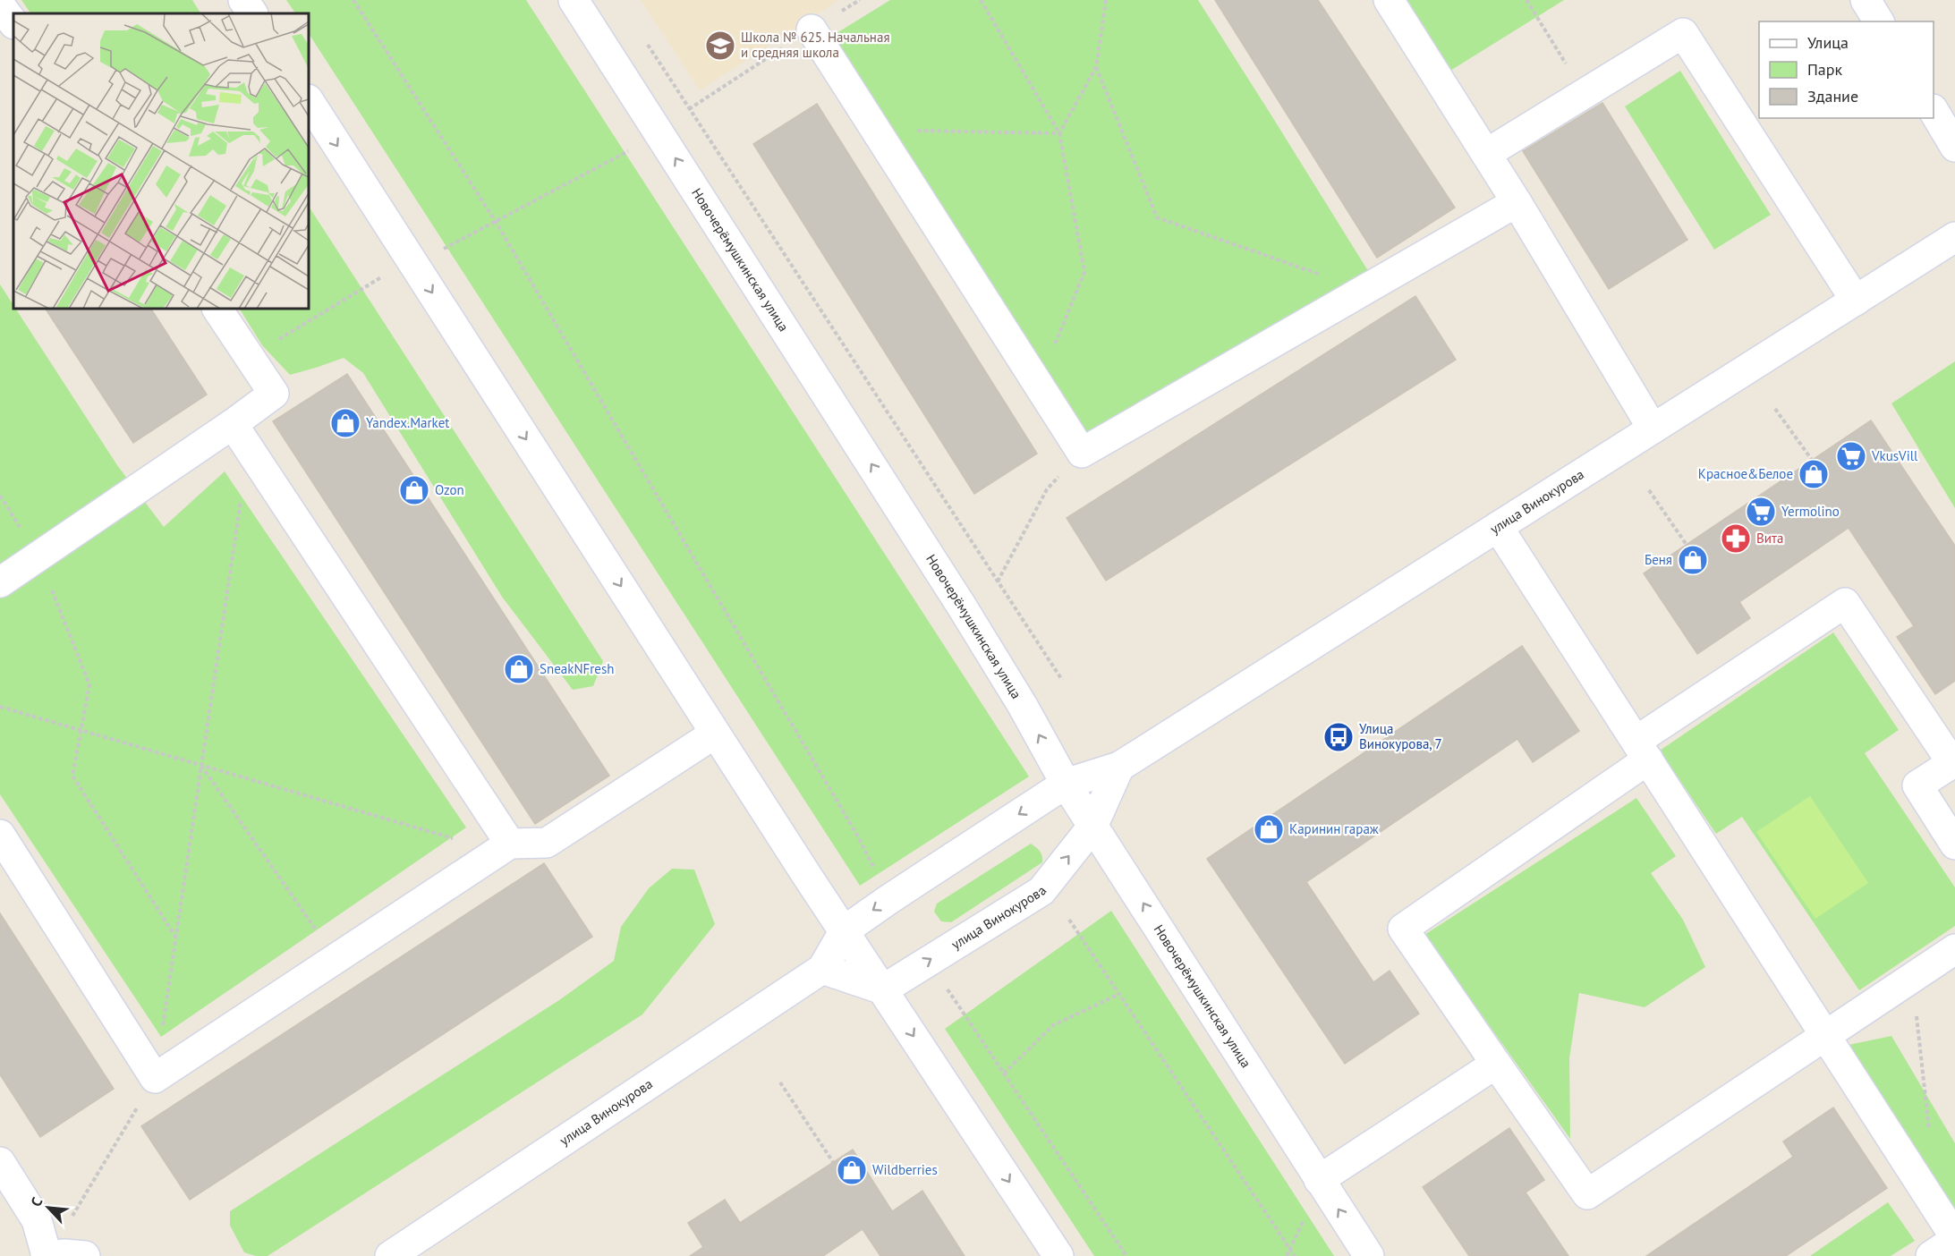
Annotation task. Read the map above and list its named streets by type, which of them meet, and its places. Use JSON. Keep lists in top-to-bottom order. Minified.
{"streets":{"street":["Новочерёмушкинская улица","улица Винокурова"]},"crossings":[["Новочерёмушкинская улица","улица Винокурова"]],"places":{"school or university":["Школа № 625. Начальная и средняя школа"],"shop":["Yandex.Market","Красное&Белое","Ozon","Беня","SneakNFresh","Каринин гараж","Wildberries"],"supermarket":["VkusVill","Yermolino"],"pharmacy":["Вита"],"bus stop":["Улица Винокурова, 7"]},"legend":["Улица","Парк","Здание"],"north":"top left"}
